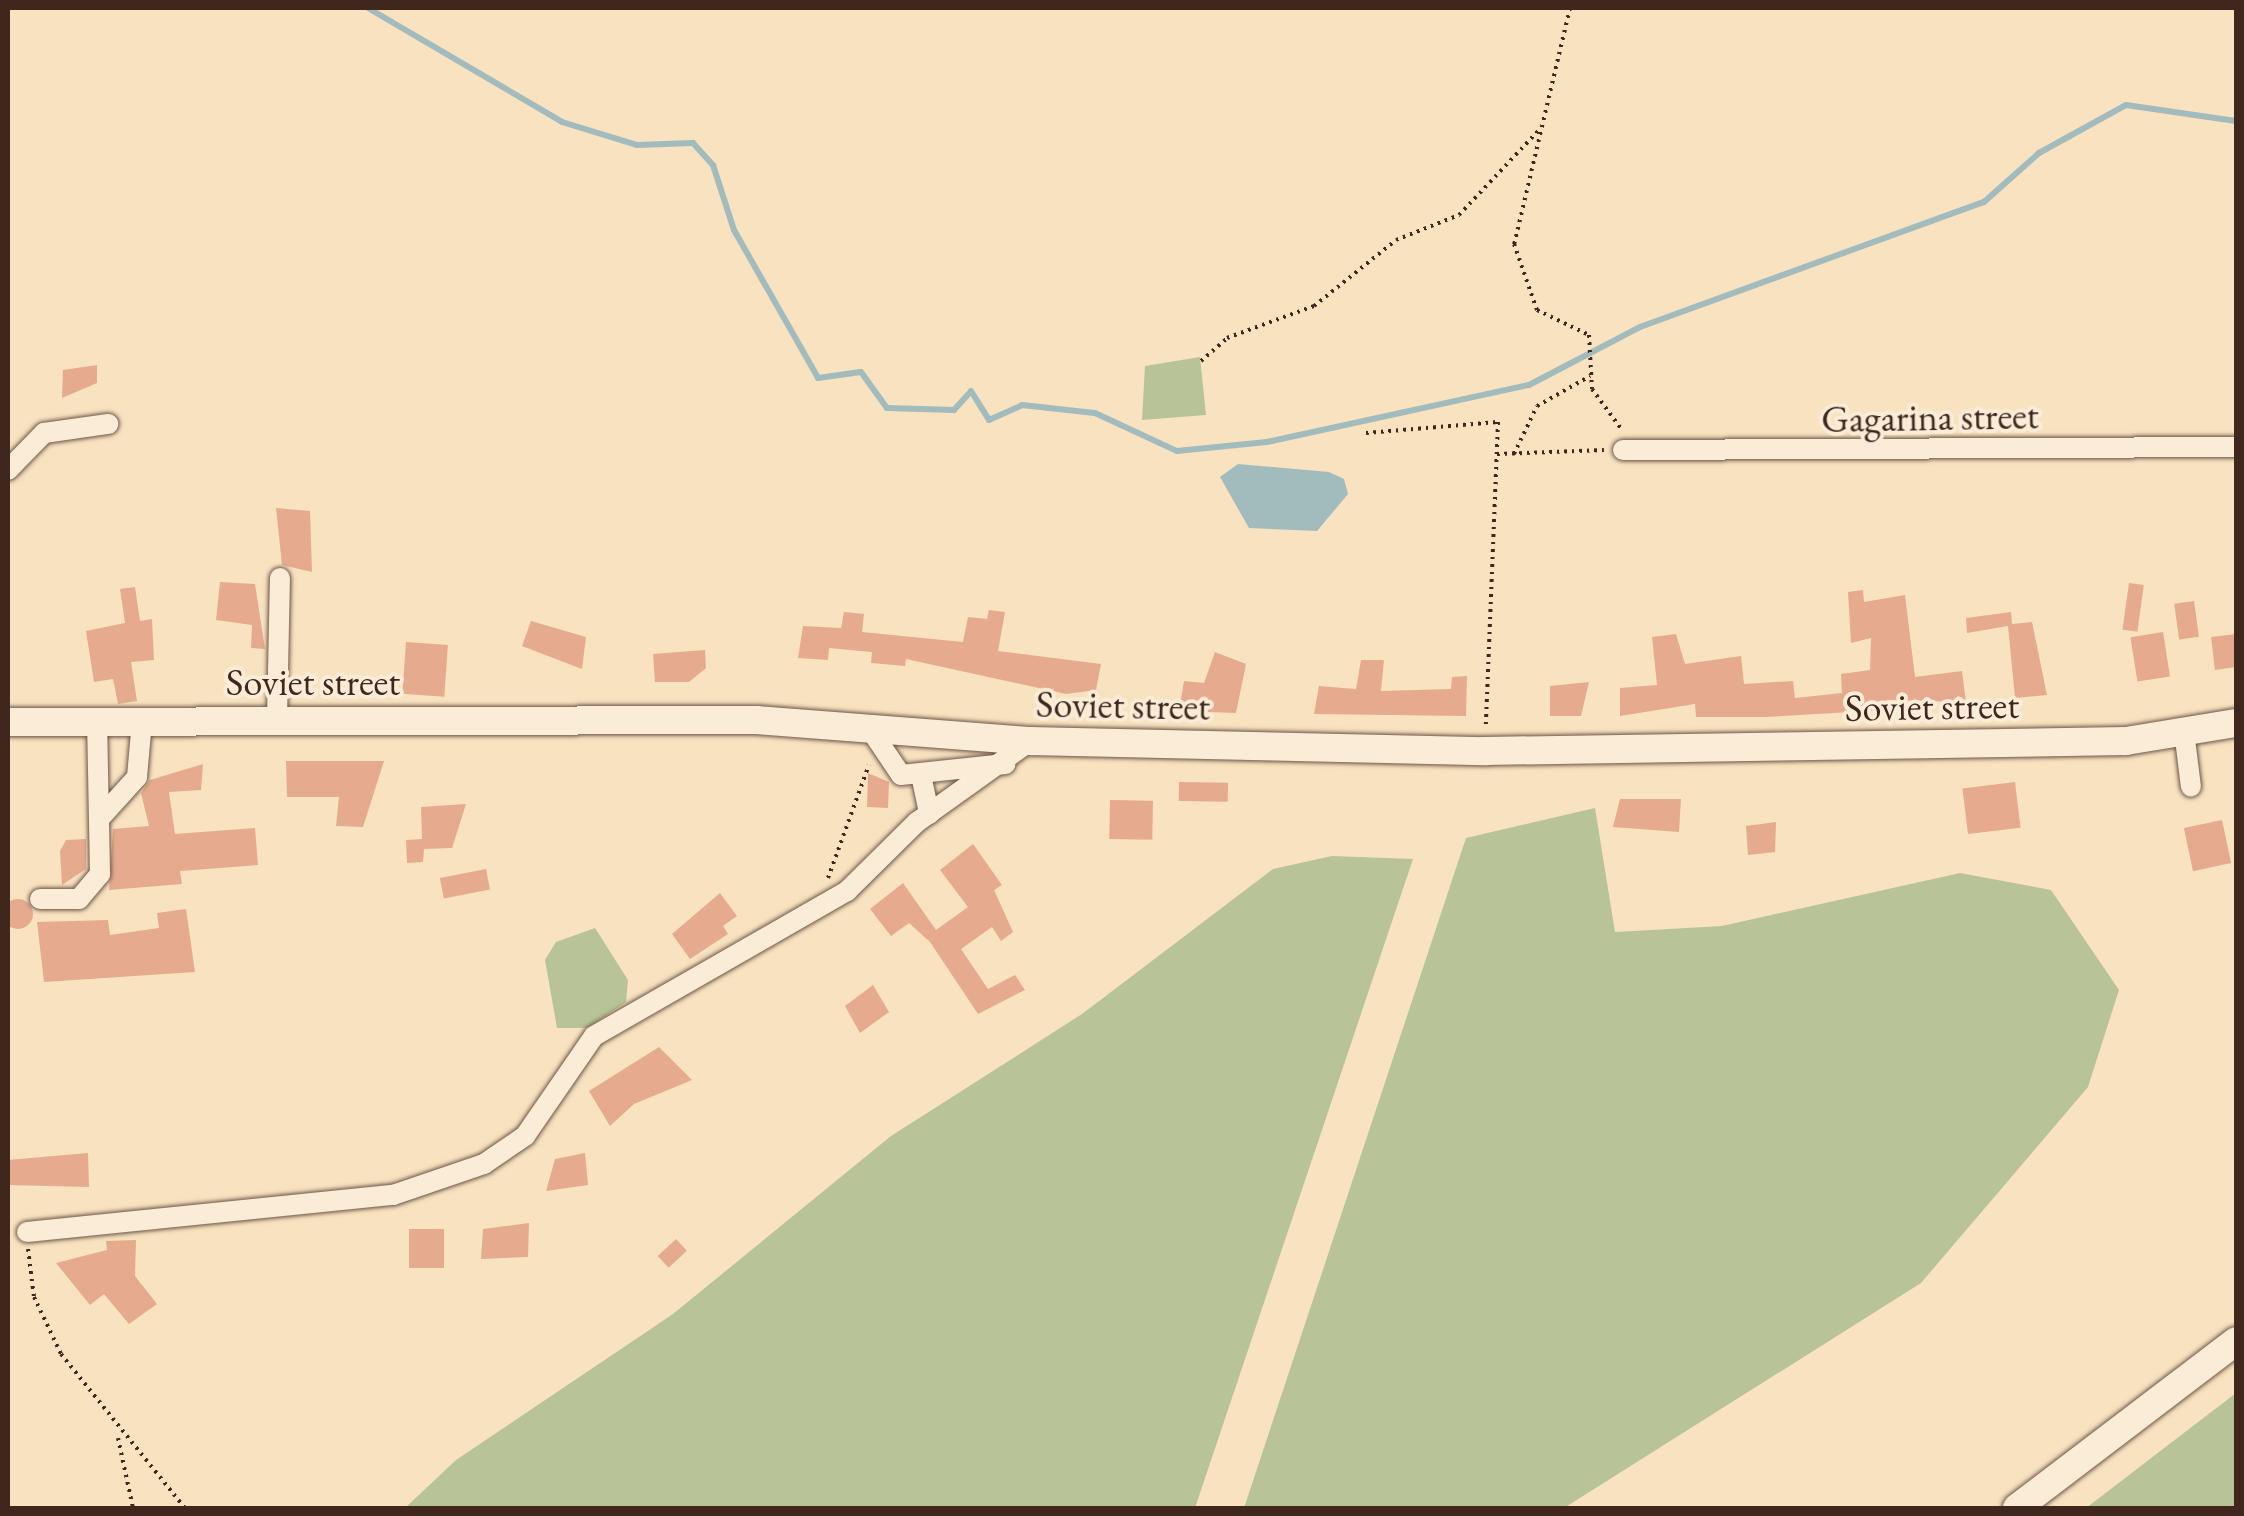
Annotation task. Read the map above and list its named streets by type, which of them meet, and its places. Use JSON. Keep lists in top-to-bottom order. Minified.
{"streets":{"main road":["Soviet street"],"street":["Gagarina street"]}}
